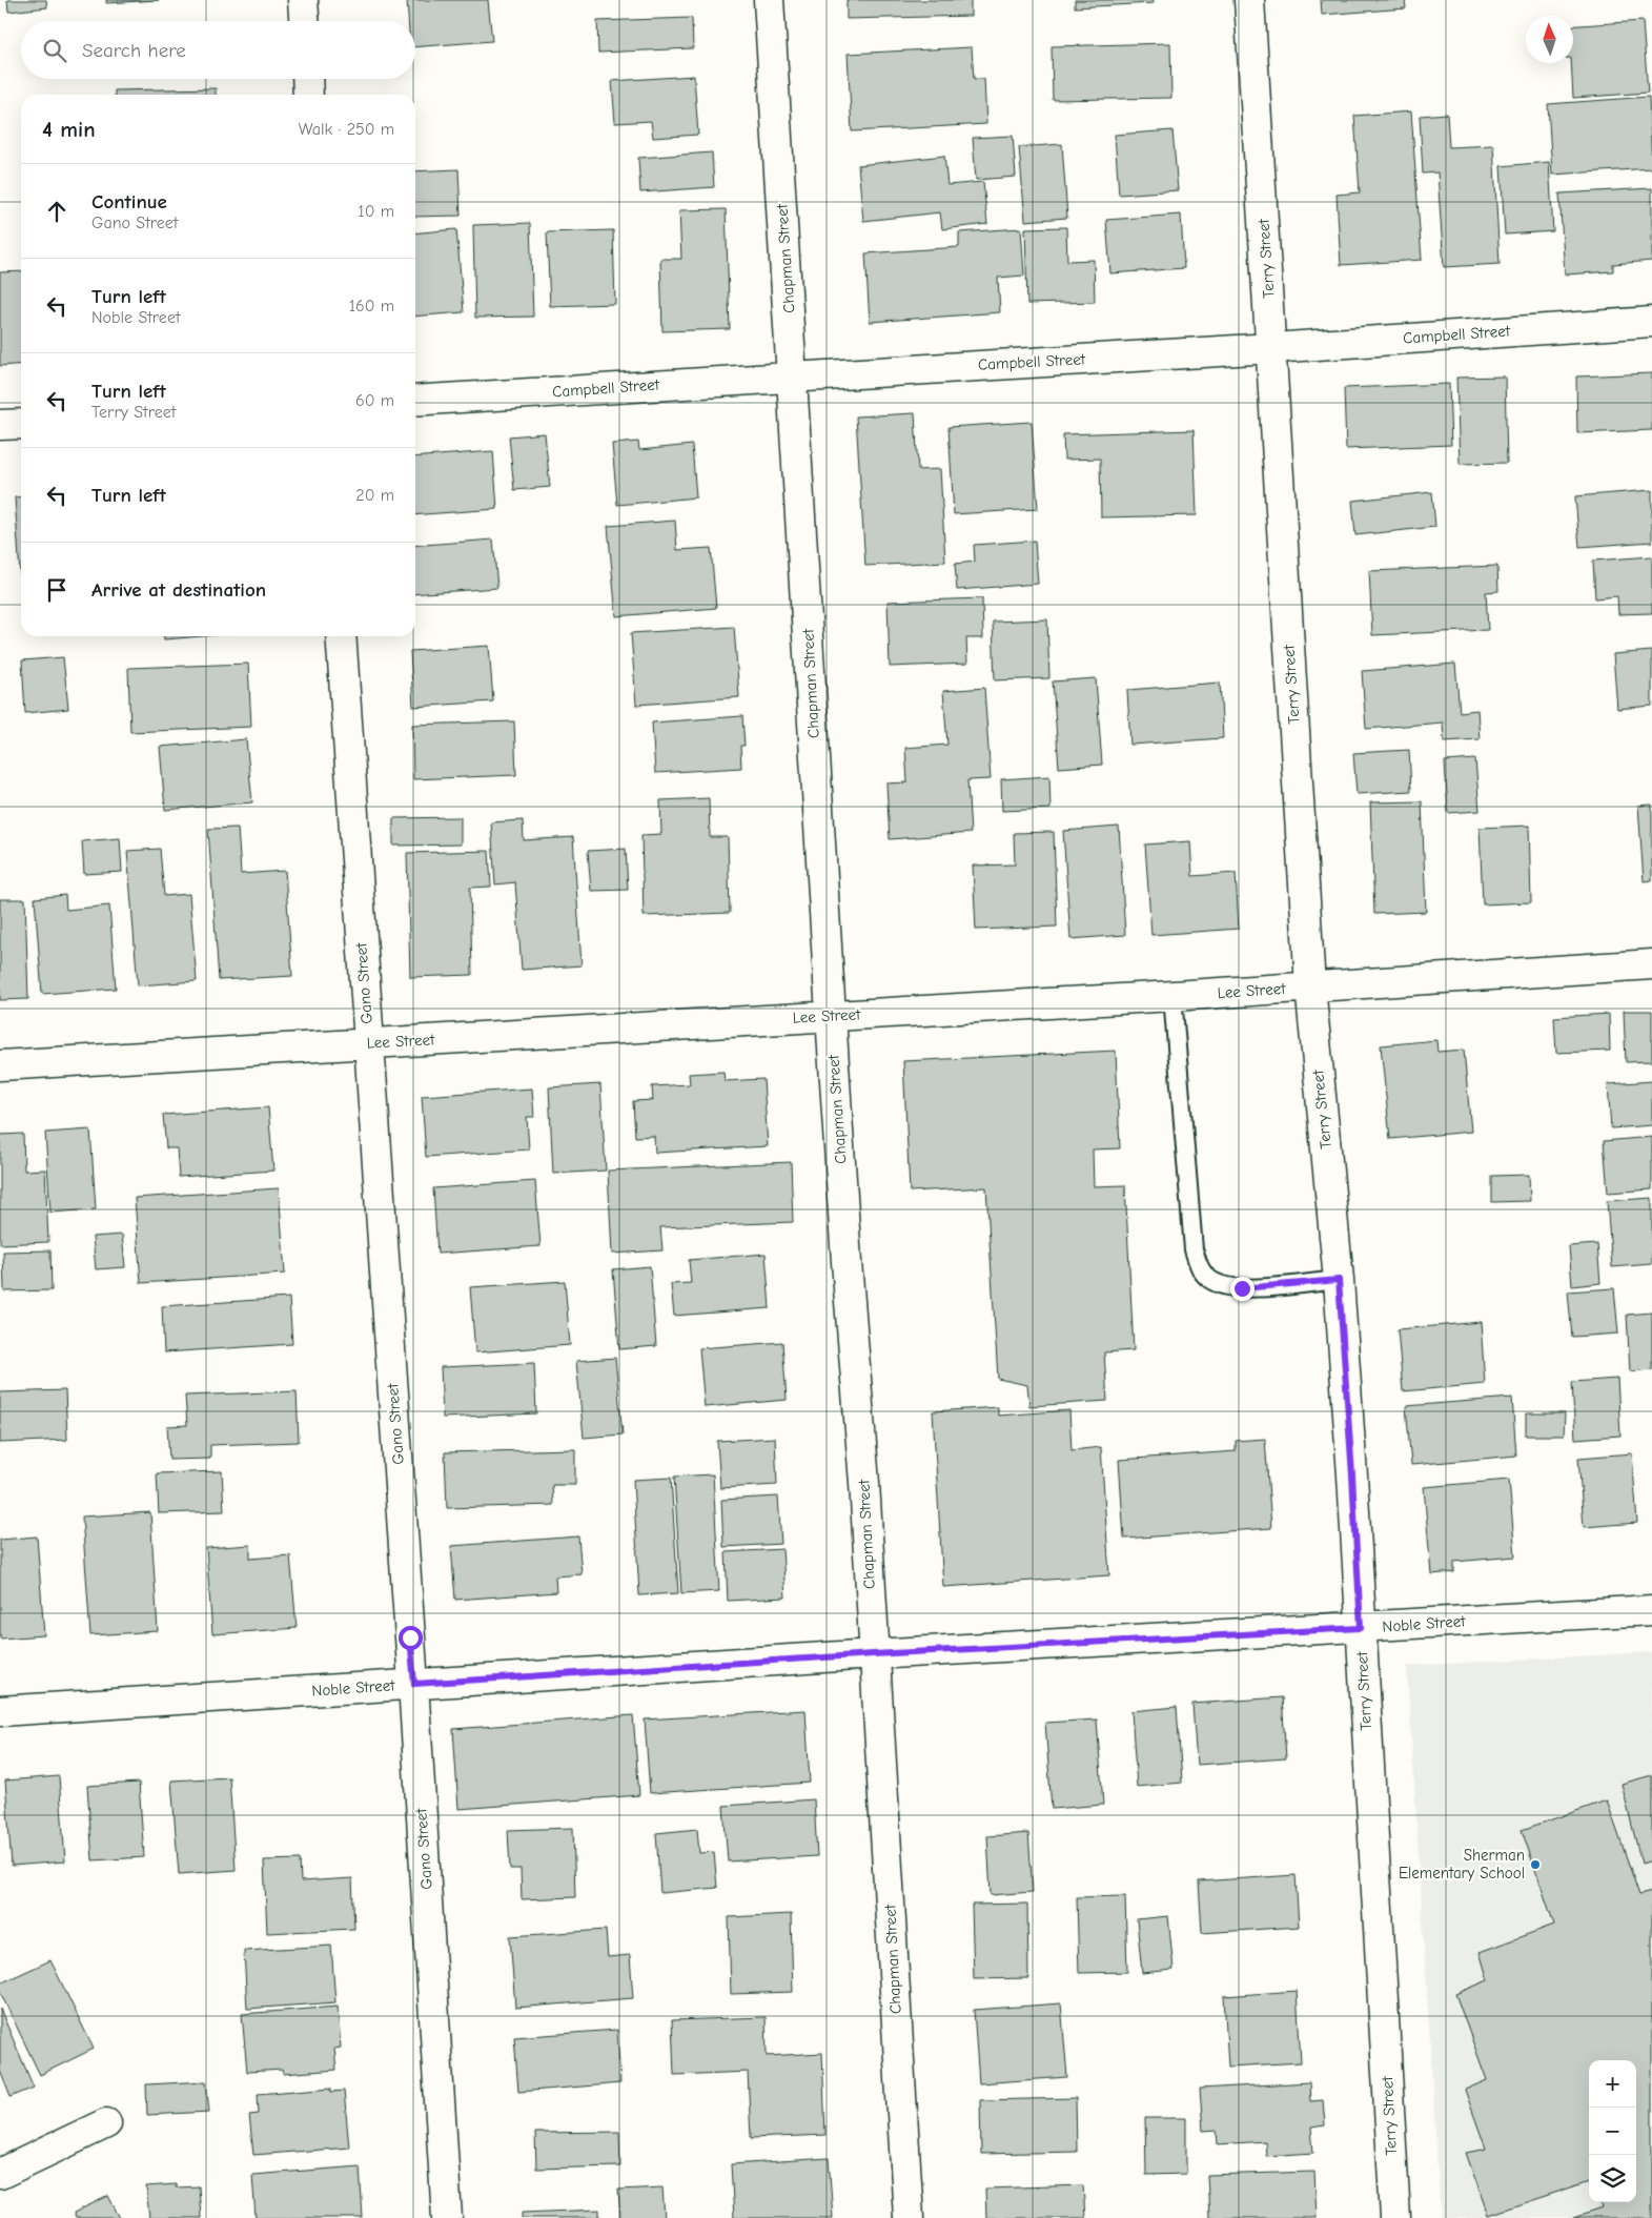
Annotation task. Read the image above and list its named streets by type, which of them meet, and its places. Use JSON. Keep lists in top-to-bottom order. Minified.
{"streets":{"street":["Chapman Street","Terry Street","Campbell Street","Gano Street","Lee Street","Noble Street"]},"crossings":[["Chapman Street","Campbell Street"],["Chapman Street","Lee Street"],["Chapman Street","Noble Street"],["Terry Street","Campbell Street"],["Terry Street","Lee Street"],["Terry Street","Noble Street"],["Gano Street","Lee Street"],["Gano Street","Noble Street"]],"places":["Sherman Elementary School"],"north":"top","page":{"search":"Search here","heading":["4 min","Walk · 250 m"],"list":[["Continue","Gano Street","10 m"],["Turn left","Noble Street","160 m"],["Turn left","Terry Street","60 m"],["Turn left","20 m"],"Arrive at destination"],"map_buttons":["+","−"]}}
